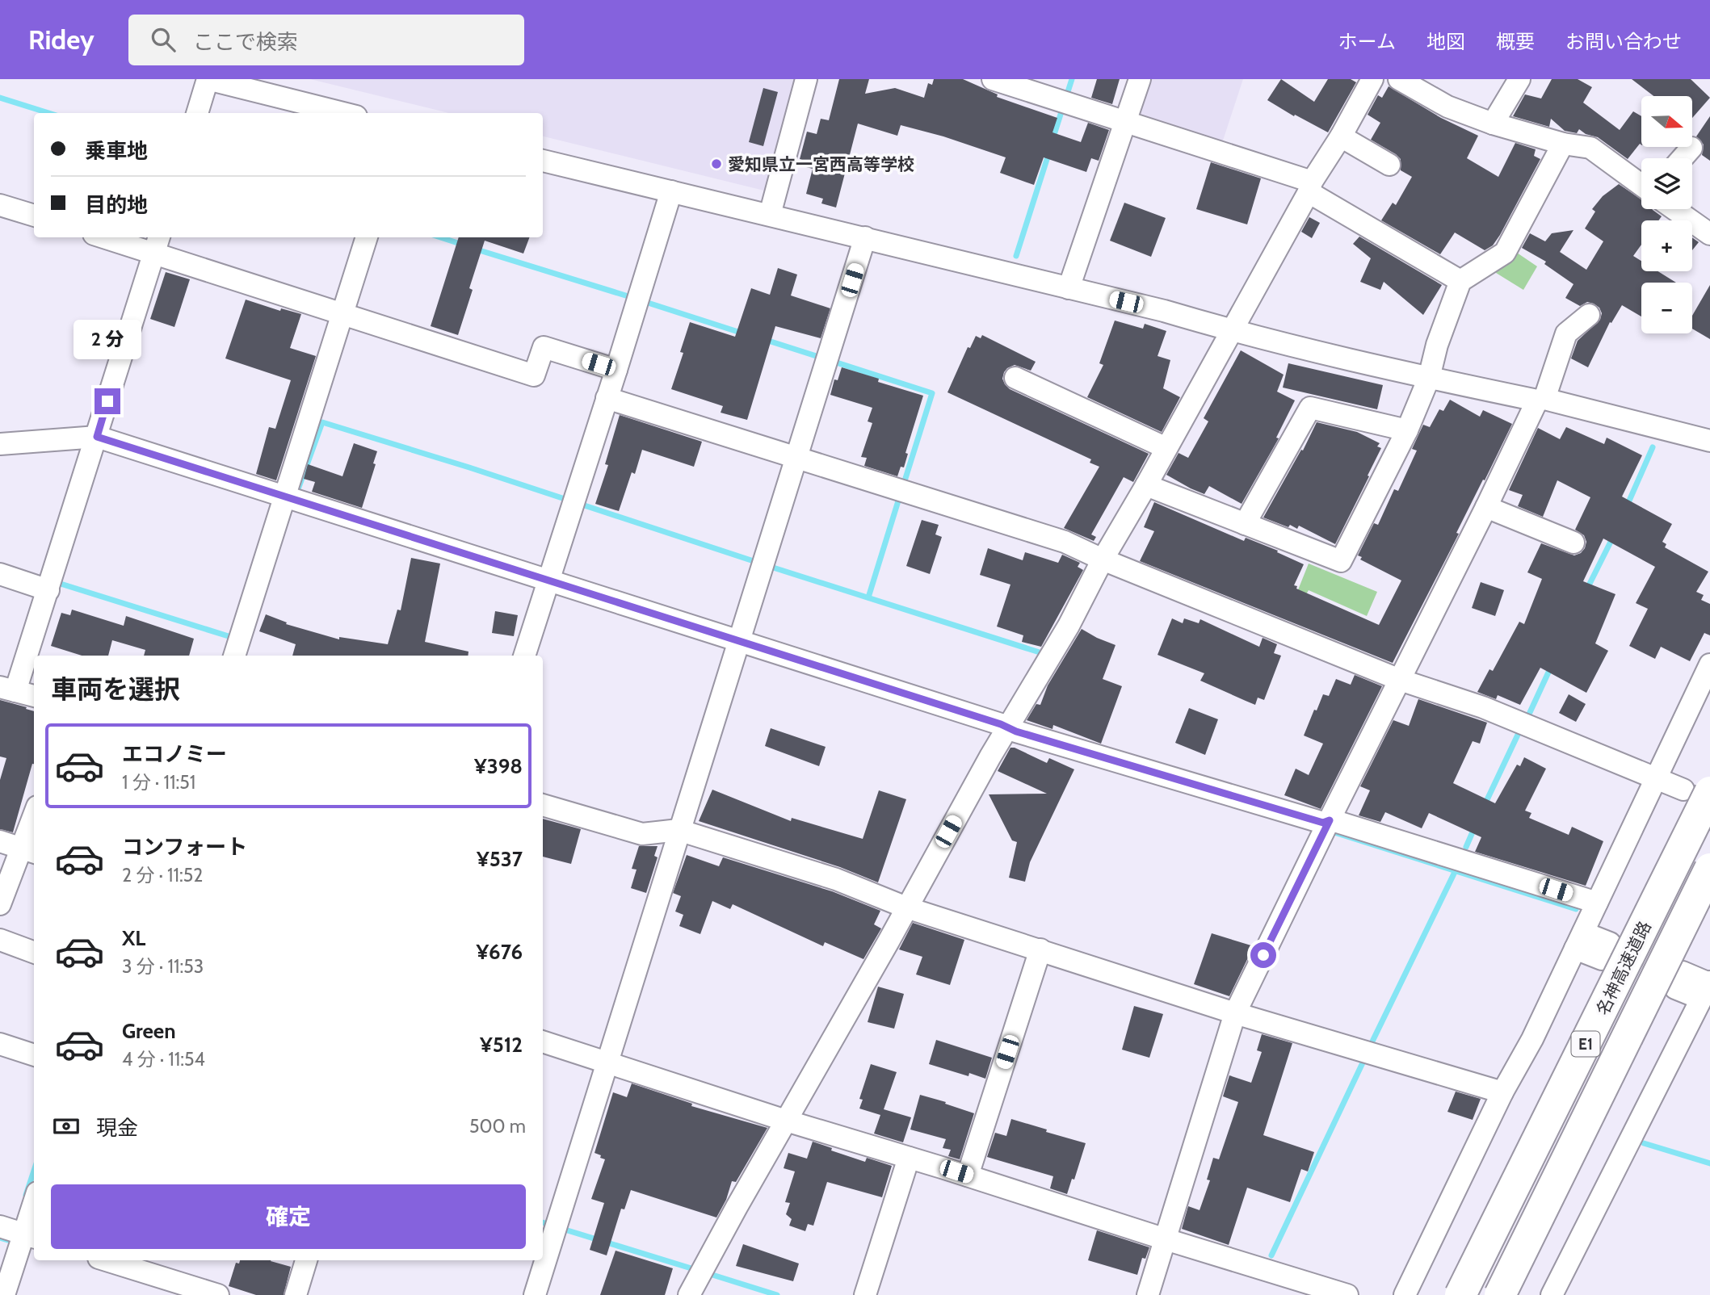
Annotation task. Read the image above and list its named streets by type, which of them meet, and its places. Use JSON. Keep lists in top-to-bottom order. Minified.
{"streets":{"highway":["名神高速道路","E1"]},"places":["愛知県立一宮西高等学校"],"north":"right","page":{"header":"Ridey","search":"ここで検索","nav":["ホーム","地図","概要","お問い合わせ"],"map_buttons":["+","−"],"banner":["乗車地","目的地"],"bubble":"2 分","heading":"車両を選択","list":[{"name":"エコノミー","note":"1 分 · 11:51","value":"¥398"},{"name":"コンフォート","note":"2 分 · 11:52","value":"¥537"},{"name":"XL","note":"3 分 · 11:53","value":"¥676"},{"name":"Green","note":"4 分 · 11:54","value":"¥512"}],"pay":["現金","500 m"],"buttons":"確定"}}
